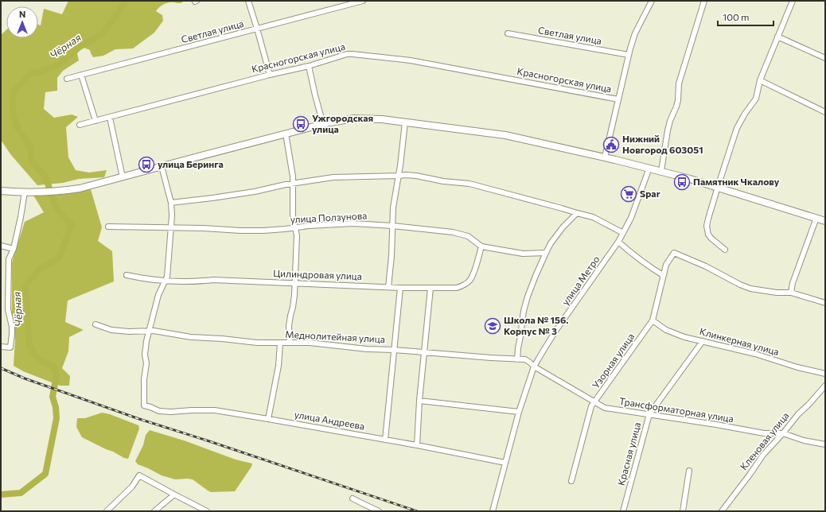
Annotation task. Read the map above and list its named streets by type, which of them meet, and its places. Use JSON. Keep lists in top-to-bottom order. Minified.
{"streets":{"street":["Светлая улица","Красногорская улица","улица Ползунова","Цилиндровая улица","улица Метро","Меднолитейная улица","Клинкерная улица","Узорная улица","Трансформаторная улица","улица Андреева","Кленовая улица","Красная улица"]},"crossings":[["улица Ползунова","Цилиндровая улица"],["улица Метро","Меднолитейная улица"],["улица Метро","Трансформаторная улица"],["улица Метро","улица Андреева"],["Меднолитейная улица","Трансформаторная улица"],["Меднолитейная улица","улица Андреева"],["Клинкерная улица","Узорная улица"],["Клинкерная улица","Красная улица"],["Узорная улица","Трансформаторная улица"],["Трансформаторная улица","Кленовая улица"],["Трансформаторная улица","Красная улица"]],"water":["Чёрная"],"places":{"bus stop":["Ужгородская улица","улица Беринга","Памятник Чкалову"],"public building":["Нижний Новгород 603051"],"supermarket":["Spar"],"school or university":["Школа № 156. Корпус № 3"]},"scale_bar":"100 m","north":"top"}
